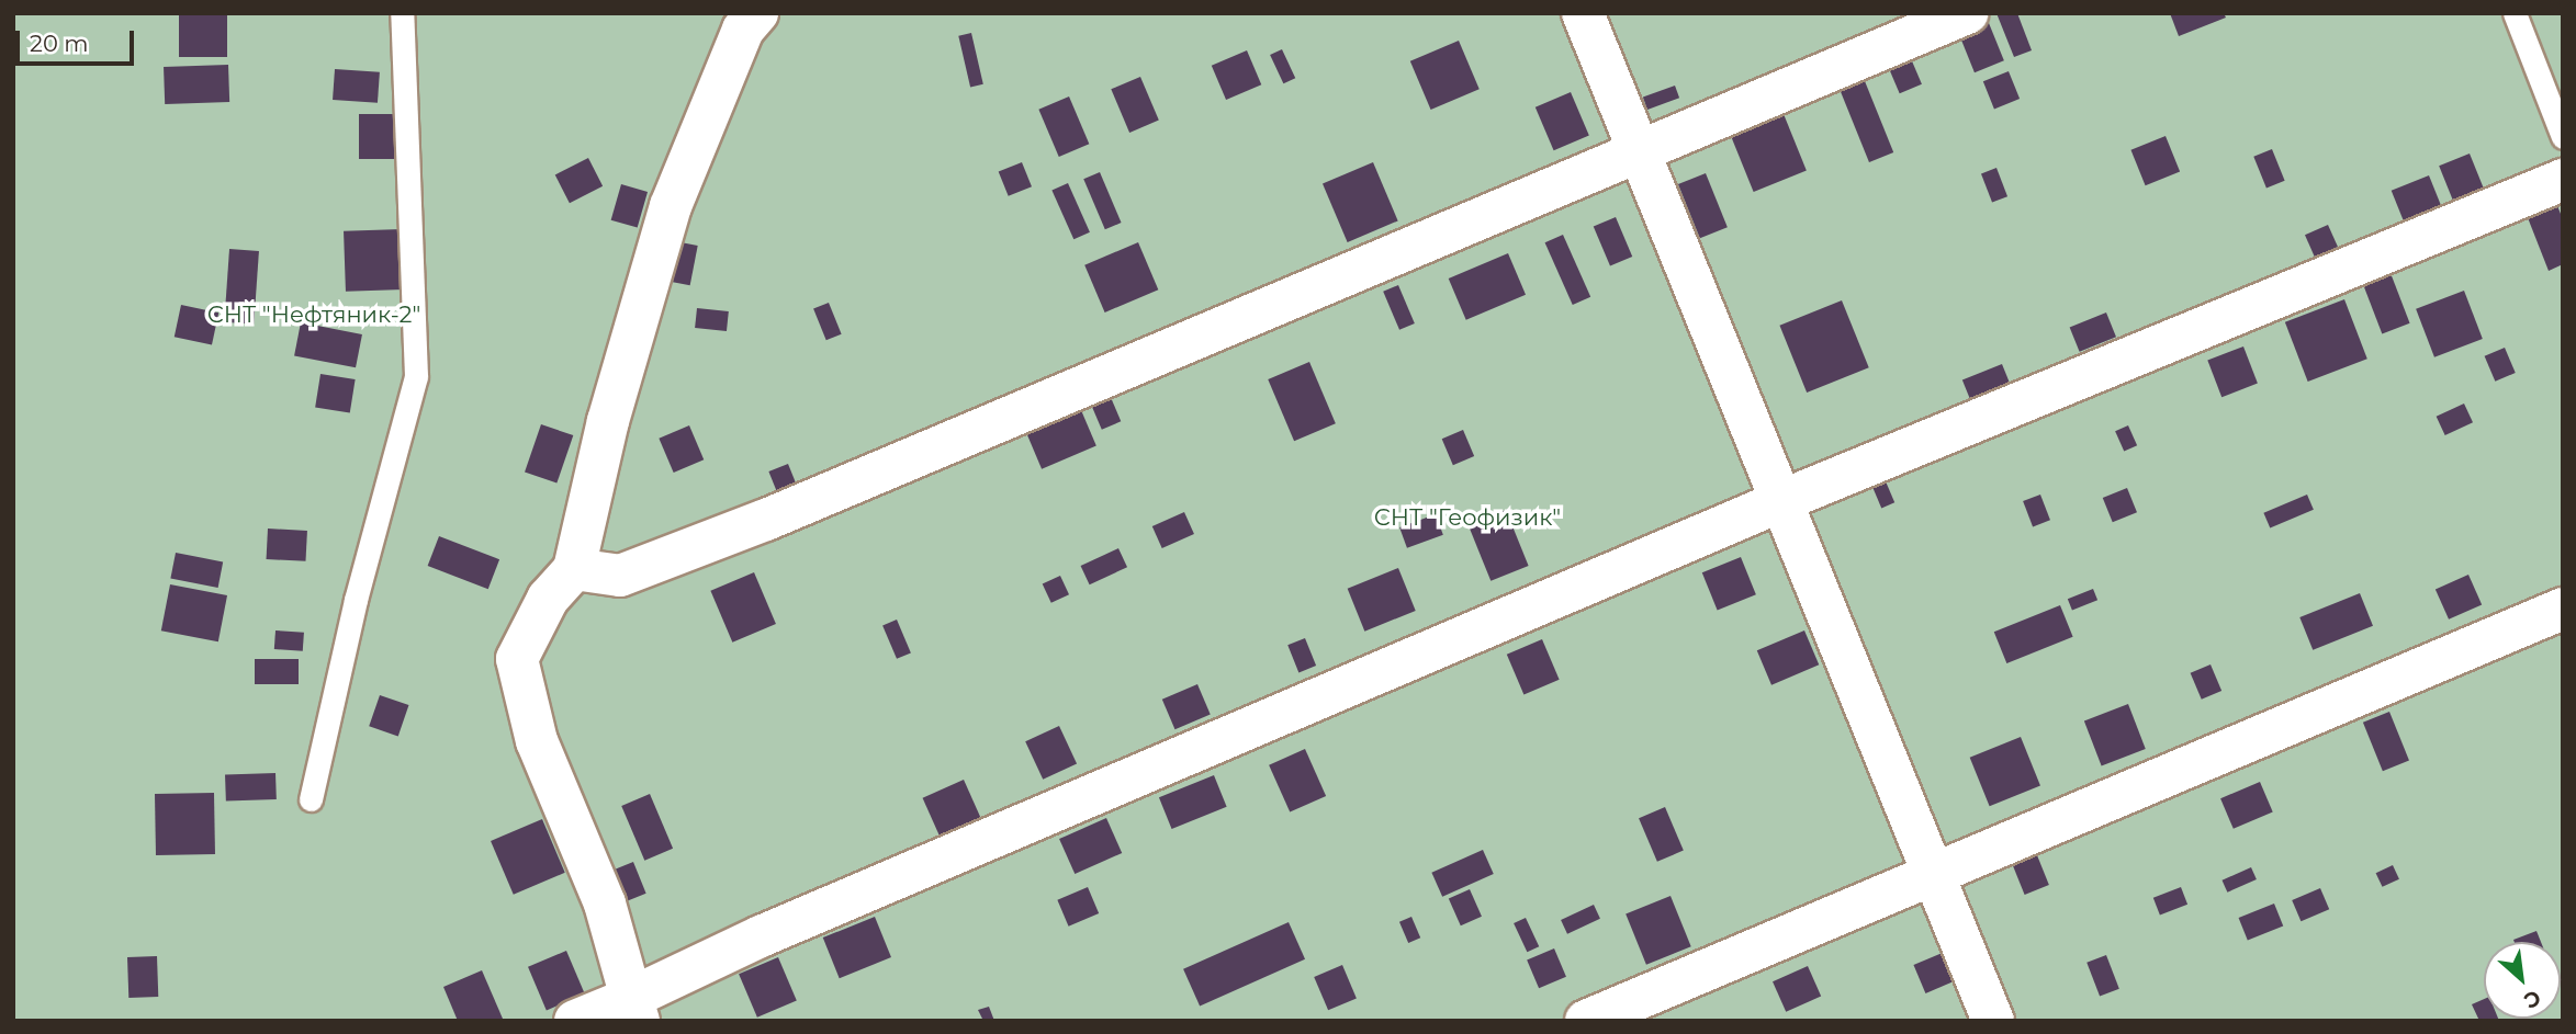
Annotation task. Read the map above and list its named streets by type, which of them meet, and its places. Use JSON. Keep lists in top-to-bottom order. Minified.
{"parks":["СНТ \"Нефтяник-2\"","СНТ \"Геофизик\""],"scale_bar":"20 m","north":"bottom right"}
